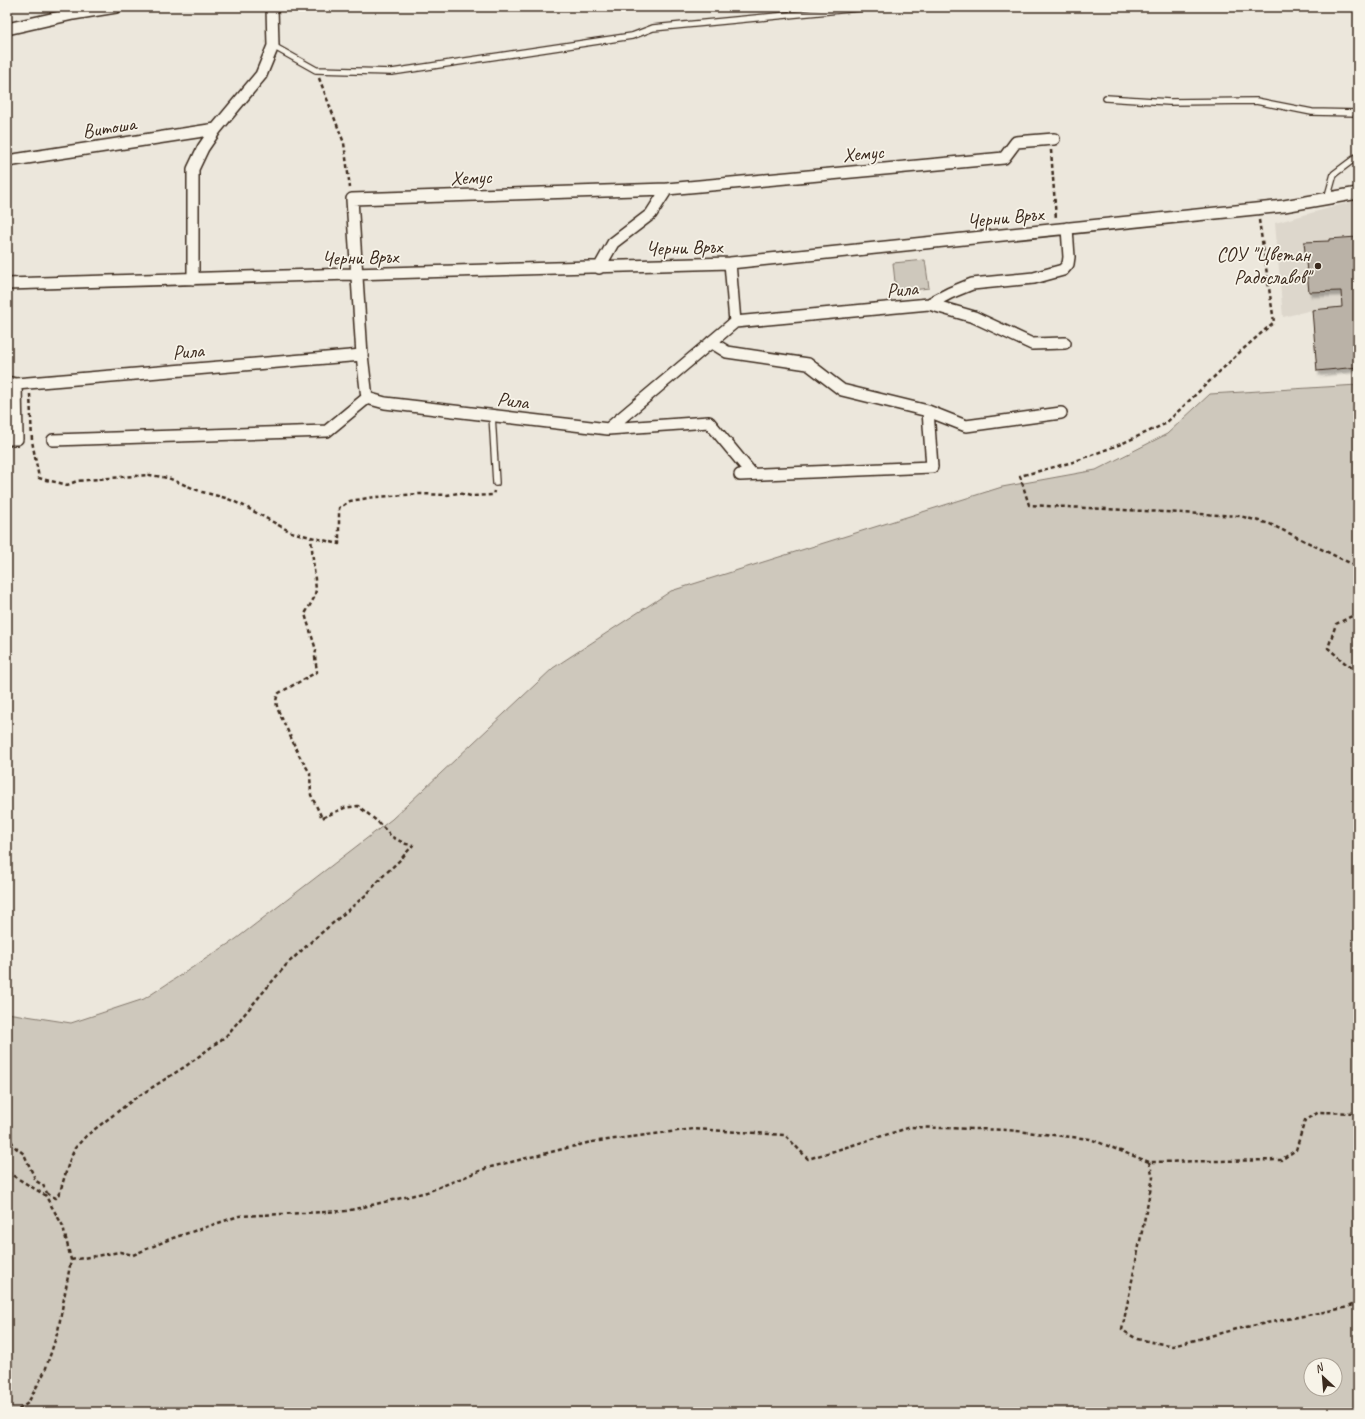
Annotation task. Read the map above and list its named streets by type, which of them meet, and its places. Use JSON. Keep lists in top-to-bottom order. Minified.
{"streets":{"street":["Витоша","Хемус","Черни Връх","Рила"]},"places":["СОУ \"Цветан Радославов\""],"north":"top left"}
